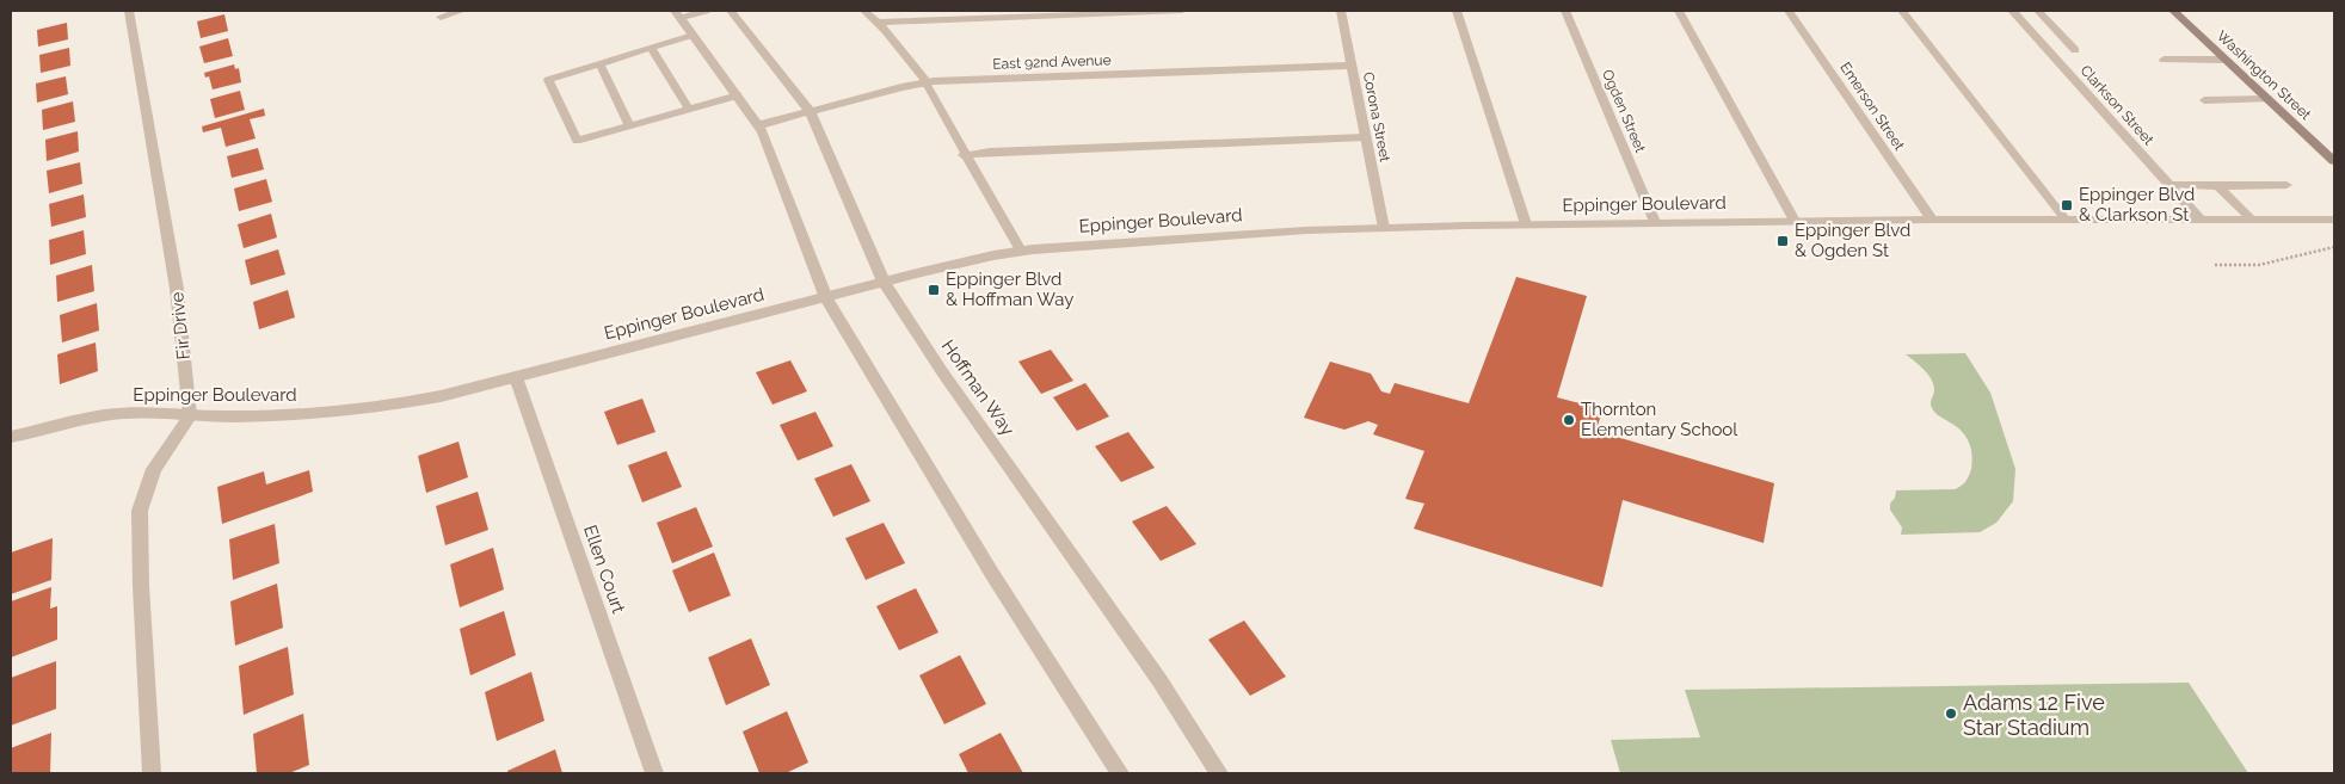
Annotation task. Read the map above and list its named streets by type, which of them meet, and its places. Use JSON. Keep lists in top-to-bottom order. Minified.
{"streets":{"main road":["Washington Street"],"street":["East 92nd Avenue","Clarkson Street","Emerson Street","Ogden Street","Corona Street","Eppinger Boulevard","Fir Drive","Hoffman Way","Ellen Court"]},"crossings":[["East 92nd Avenue","Corona Street"],["East 92nd Avenue","Hoffman Way"],["Clarkson Street","Eppinger Boulevard"],["Emerson Street","Eppinger Boulevard"],["Ogden Street","Eppinger Boulevard"],["Corona Street","Eppinger Boulevard"],["Eppinger Boulevard","Fir Drive"],["Eppinger Boulevard","Hoffman Way"],["Eppinger Boulevard","Ellen Court"]],"places":{"transit":["Eppinger Blvd & Clarkson St","Eppinger Blvd & Ogden St","Eppinger Blvd & Hoffman Way"],"other":["Thornton Elementary School","Adams 12 Five Star Stadium"]}}
